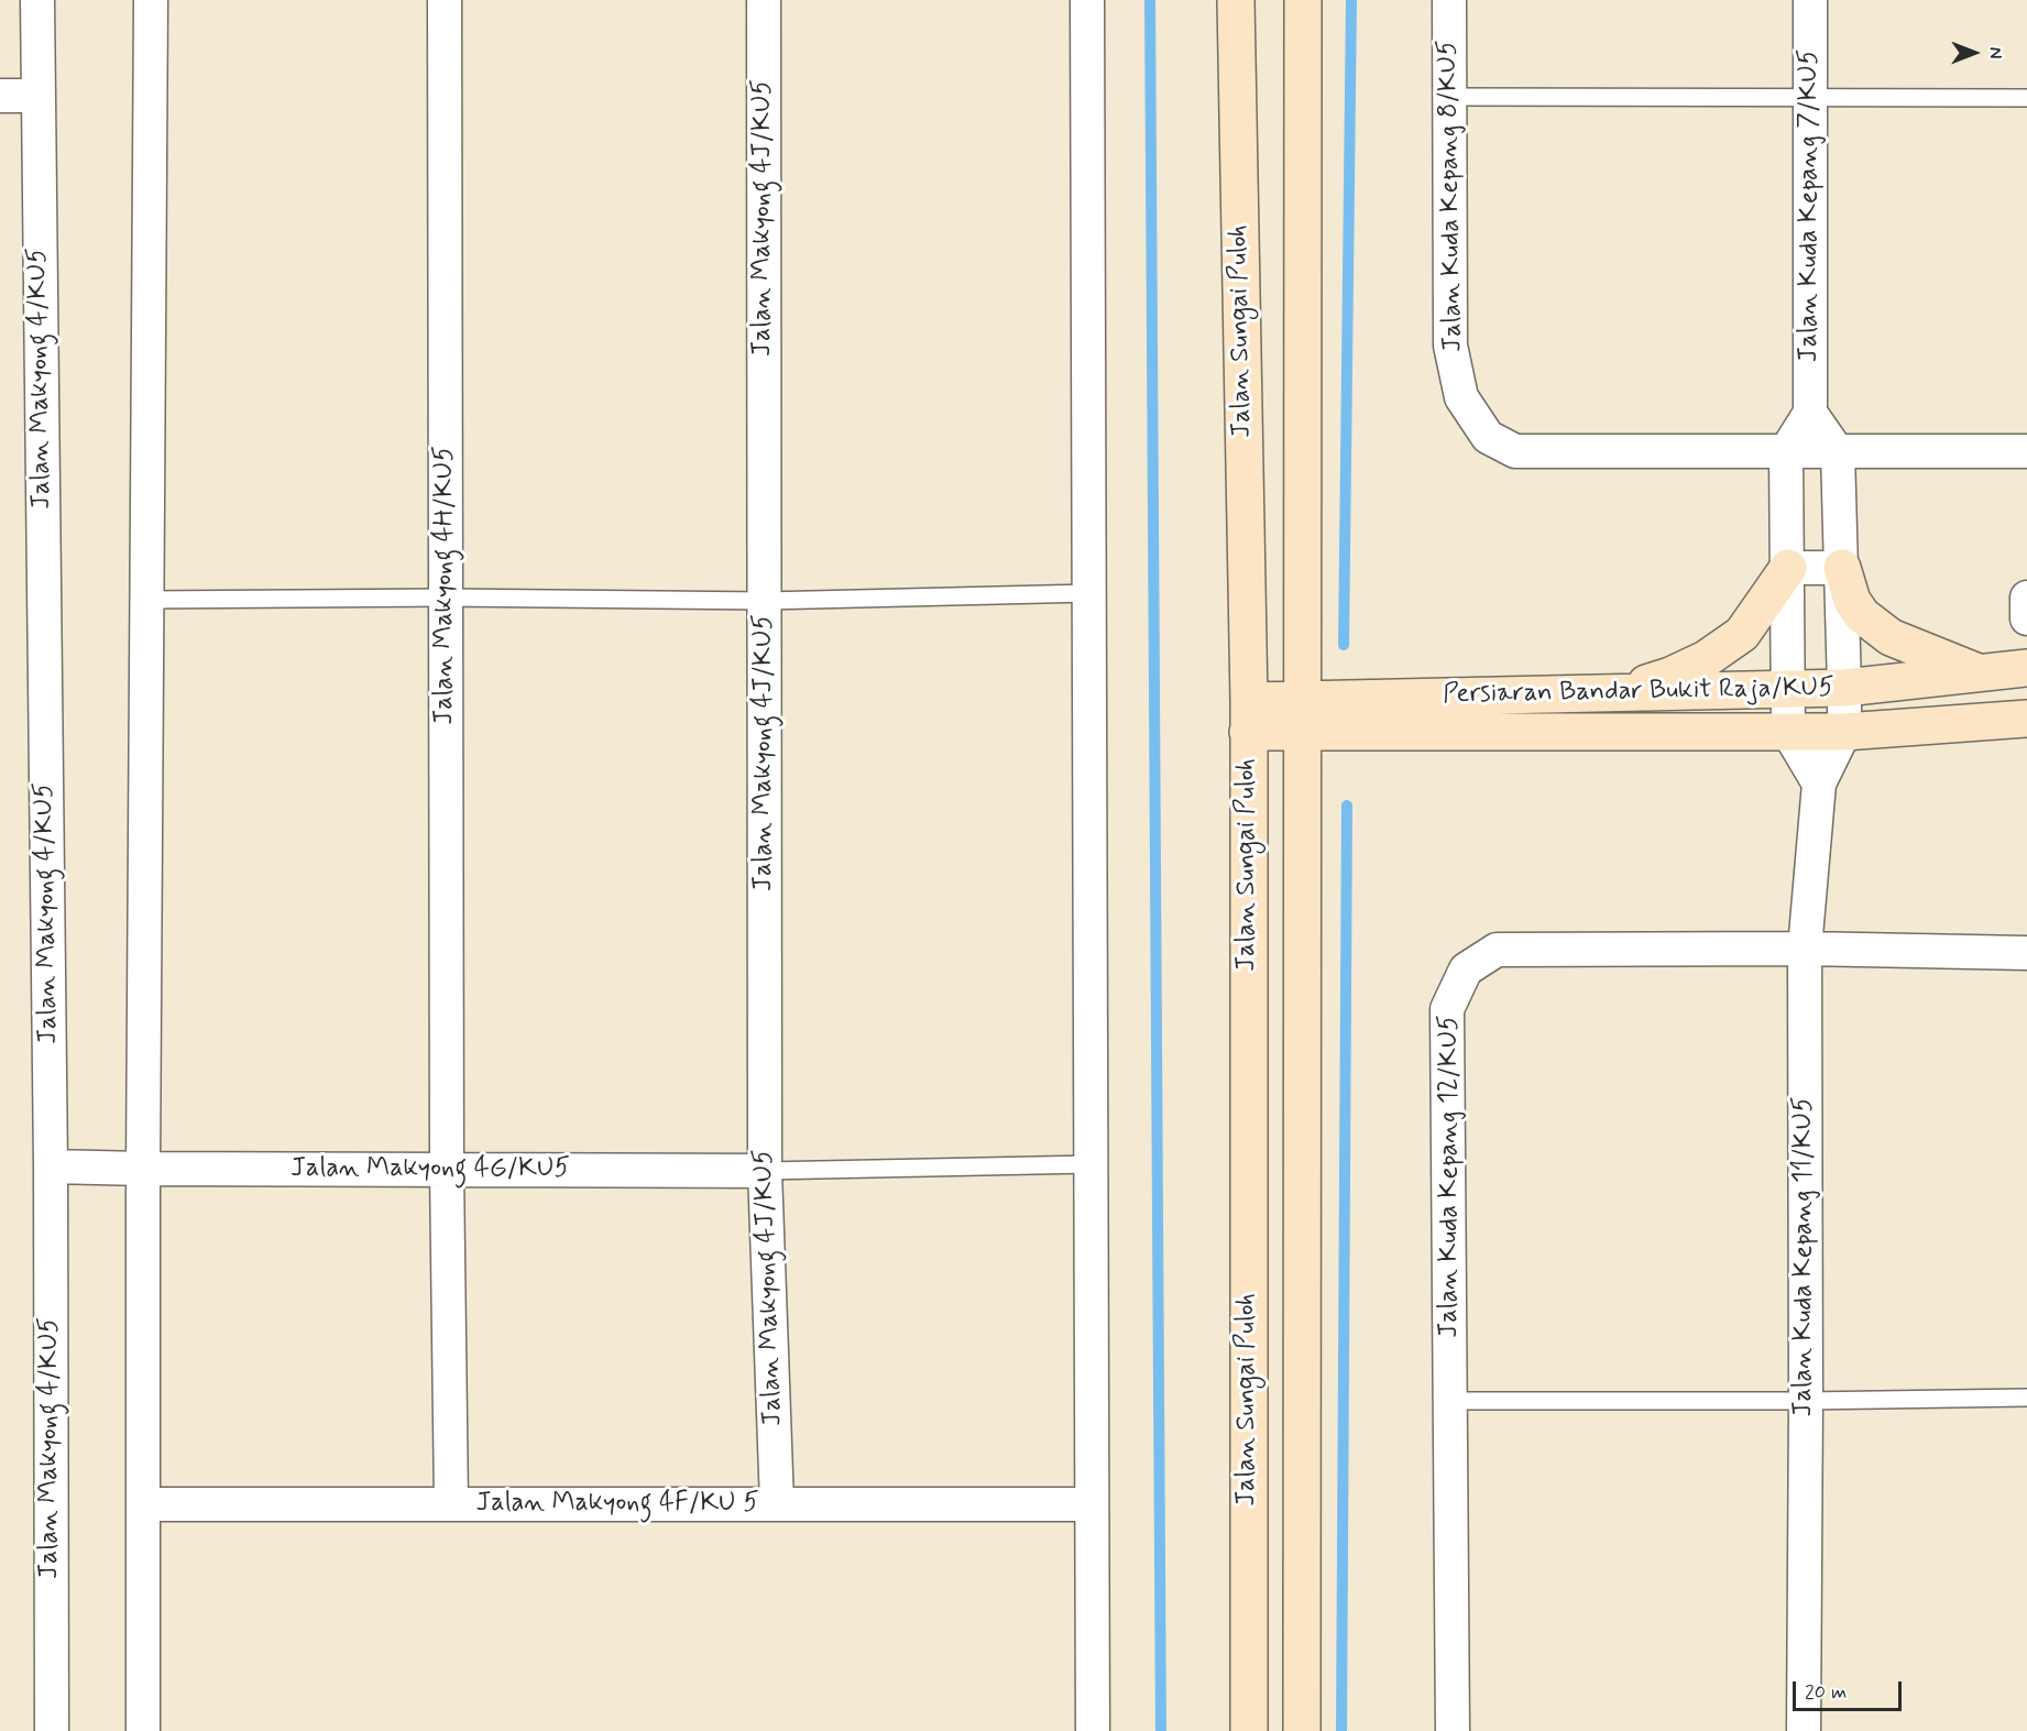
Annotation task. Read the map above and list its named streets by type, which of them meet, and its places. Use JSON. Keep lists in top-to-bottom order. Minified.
{"streets":{"street":["Jalan Kuda Kepang 8/KU5","Jalan Kuda Kepang 7/KU5","Jalan Makyong 4J/KU5","Jalan Sungai Puloh","Jalan Makyong 4/KU5","Jalan Makyong 4H/KU5","Persiaran Bandar Bukit Raja/KU5","Jalan Makyong 4G/KU5","Jalan Kuda Kepang 12/KU5","Jalan Kuda Kepang 11/KU5","Jalan Makyong 4F/KU 5"]},"crossings":[["Jalan Makyong 4J/KU5","Jalan Makyong 4G/KU5"],["Jalan Makyong 4J/KU5","Jalan Makyong 4F/KU 5"],["Jalan Sungai Puloh","Persiaran Bandar Bukit Raja/KU5"],["Jalan Makyong 4/KU5","Jalan Makyong 4G/KU5"],["Jalan Makyong 4H/KU5","Jalan Makyong 4G/KU5"],["Jalan Makyong 4H/KU5","Jalan Makyong 4F/KU 5"],["Jalan Kuda Kepang 12/KU5","Jalan Kuda Kepang 11/KU5"]],"scale_bar":"20 m","north":"right"}
